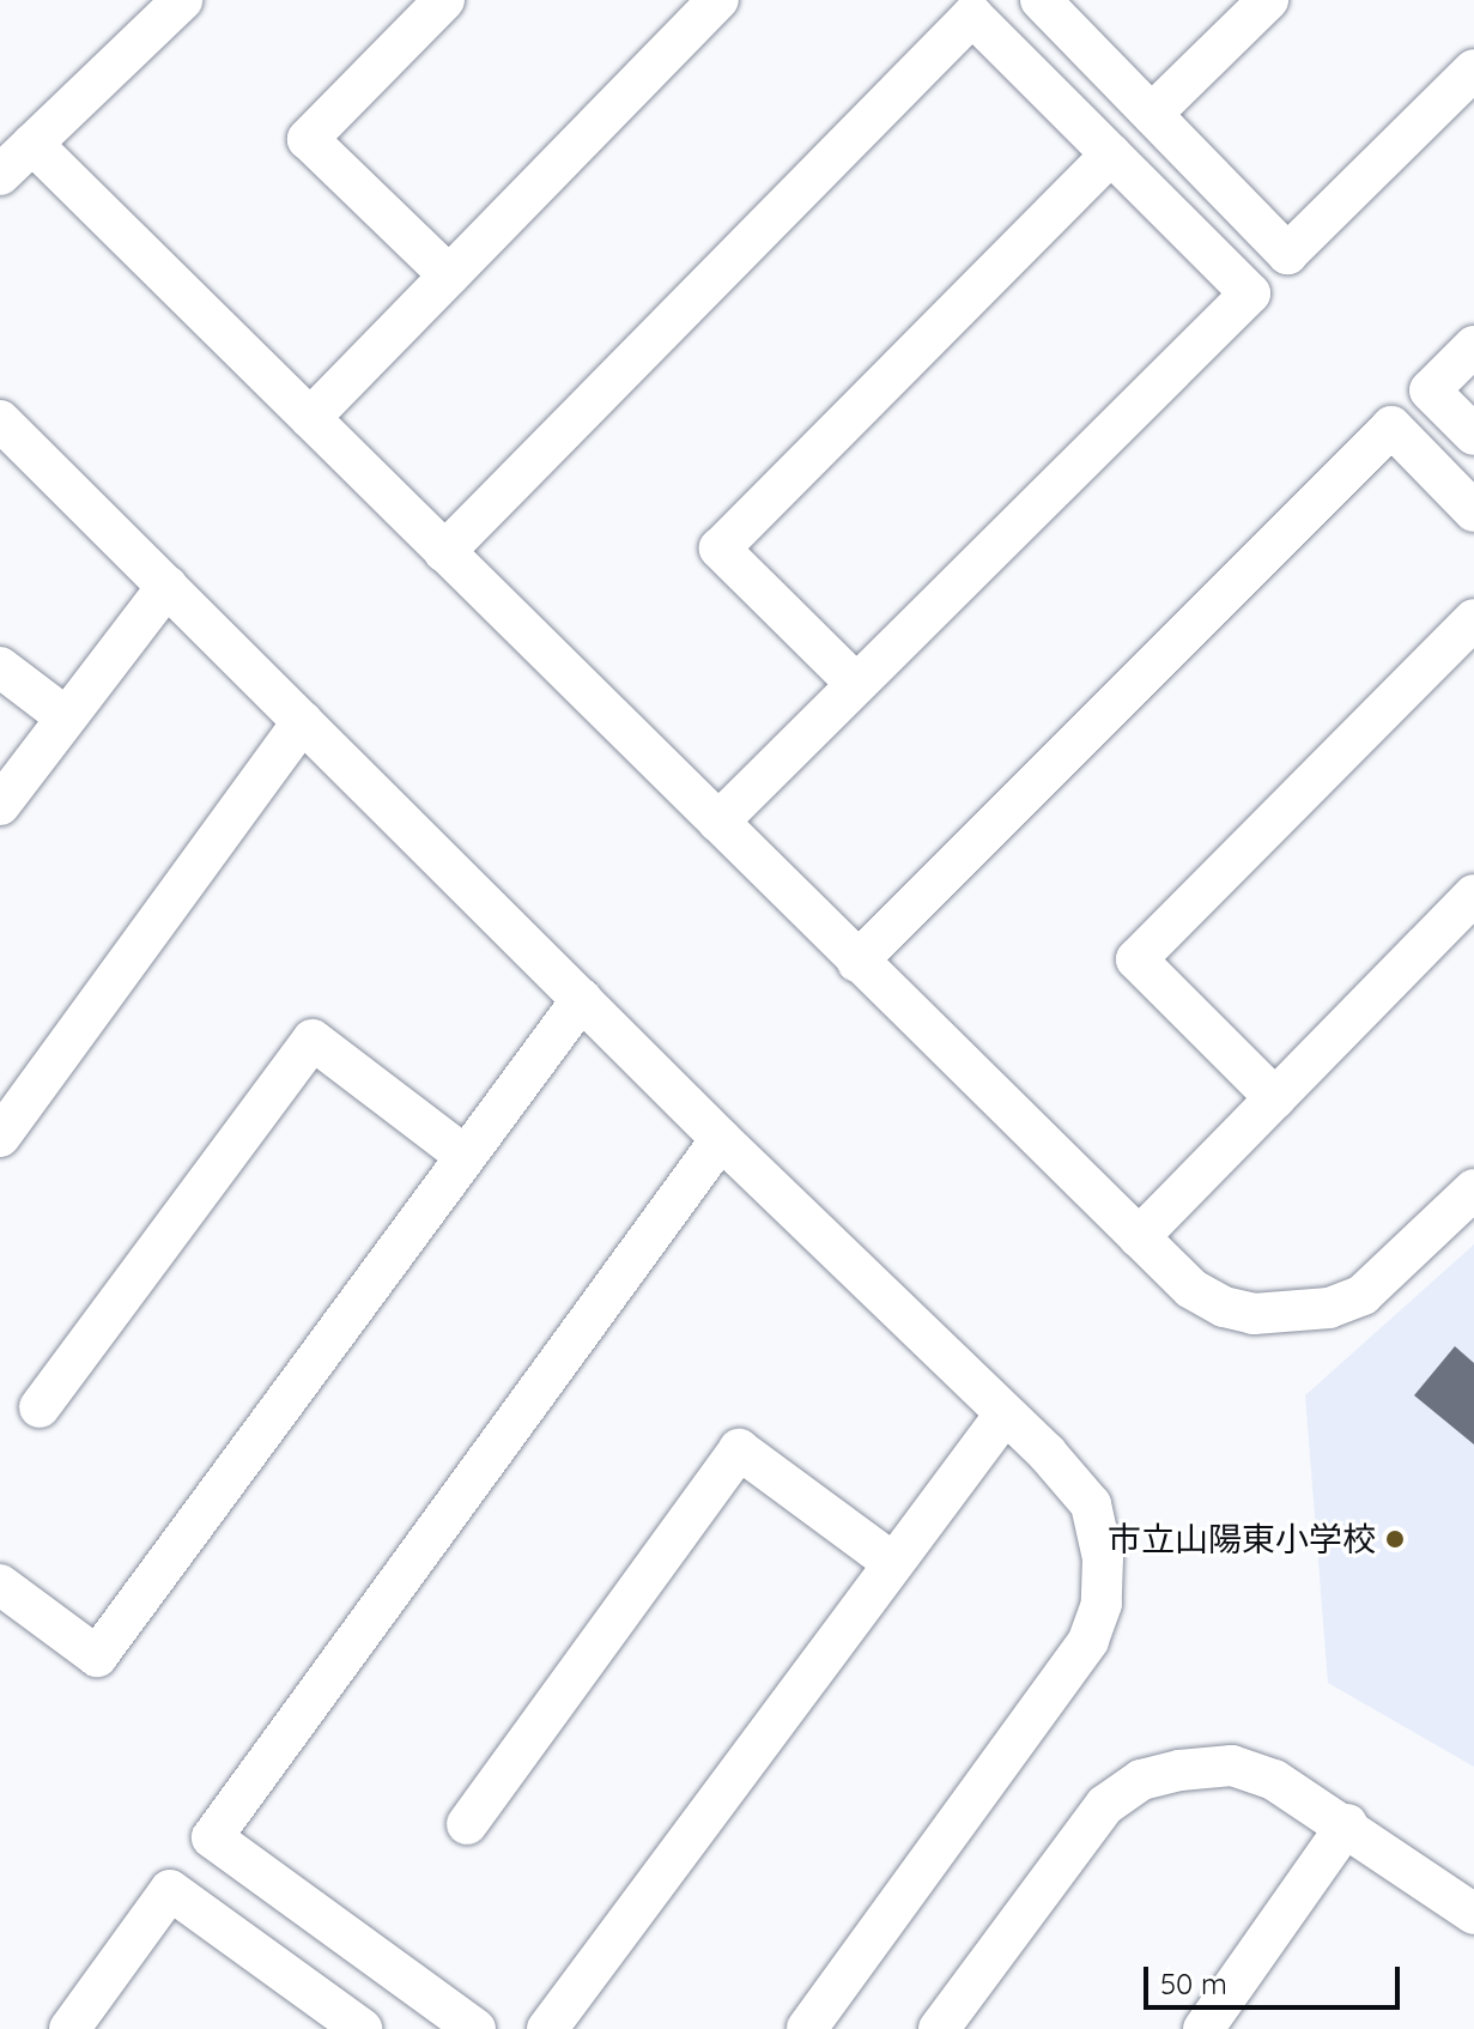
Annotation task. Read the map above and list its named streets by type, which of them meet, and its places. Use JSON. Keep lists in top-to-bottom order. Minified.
{"places":["市立山陽東小学校"],"scale_bar":"50 m"}
